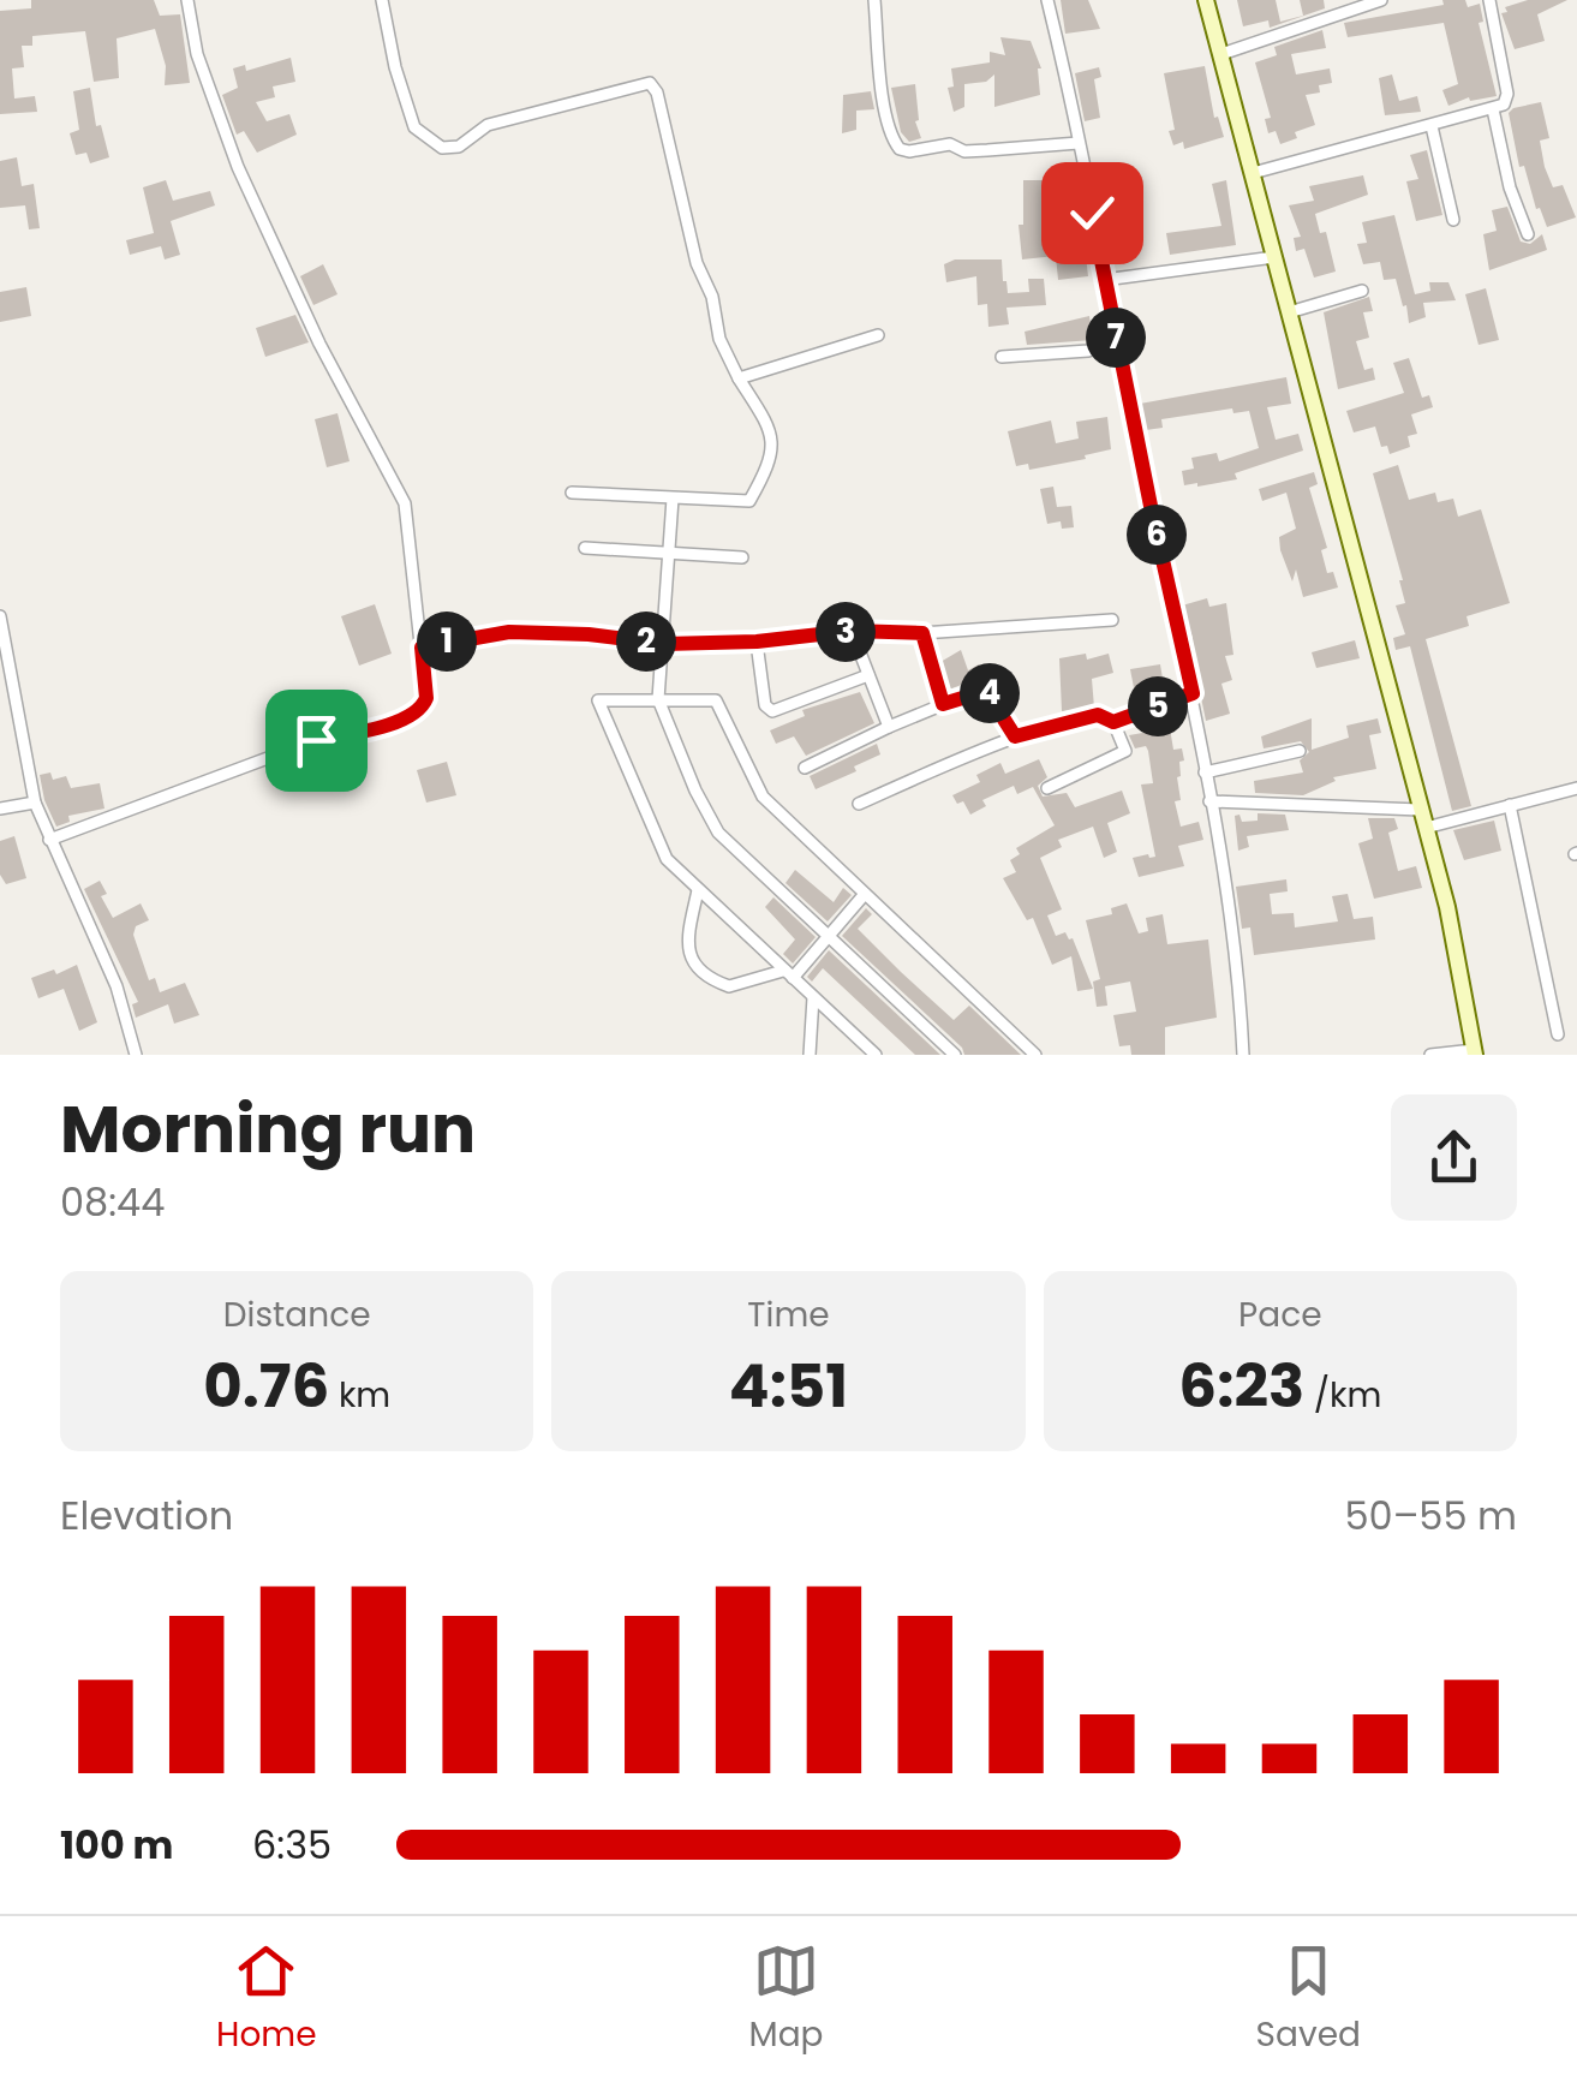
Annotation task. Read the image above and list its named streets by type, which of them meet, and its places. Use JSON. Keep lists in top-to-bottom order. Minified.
{"page":{"pins":["7","6","3","1","2","4","5"],"heading":["Morning run","08:44"],"stats":[["Distance","0.76 km"],["Time","4:51"],["Pace","6:23 /km"]],"chart":["Elevation","50–55 m"],"list":[{"name":"100 m","note":"6:35"}],"tabs":["Home","Map","Saved"]}}
